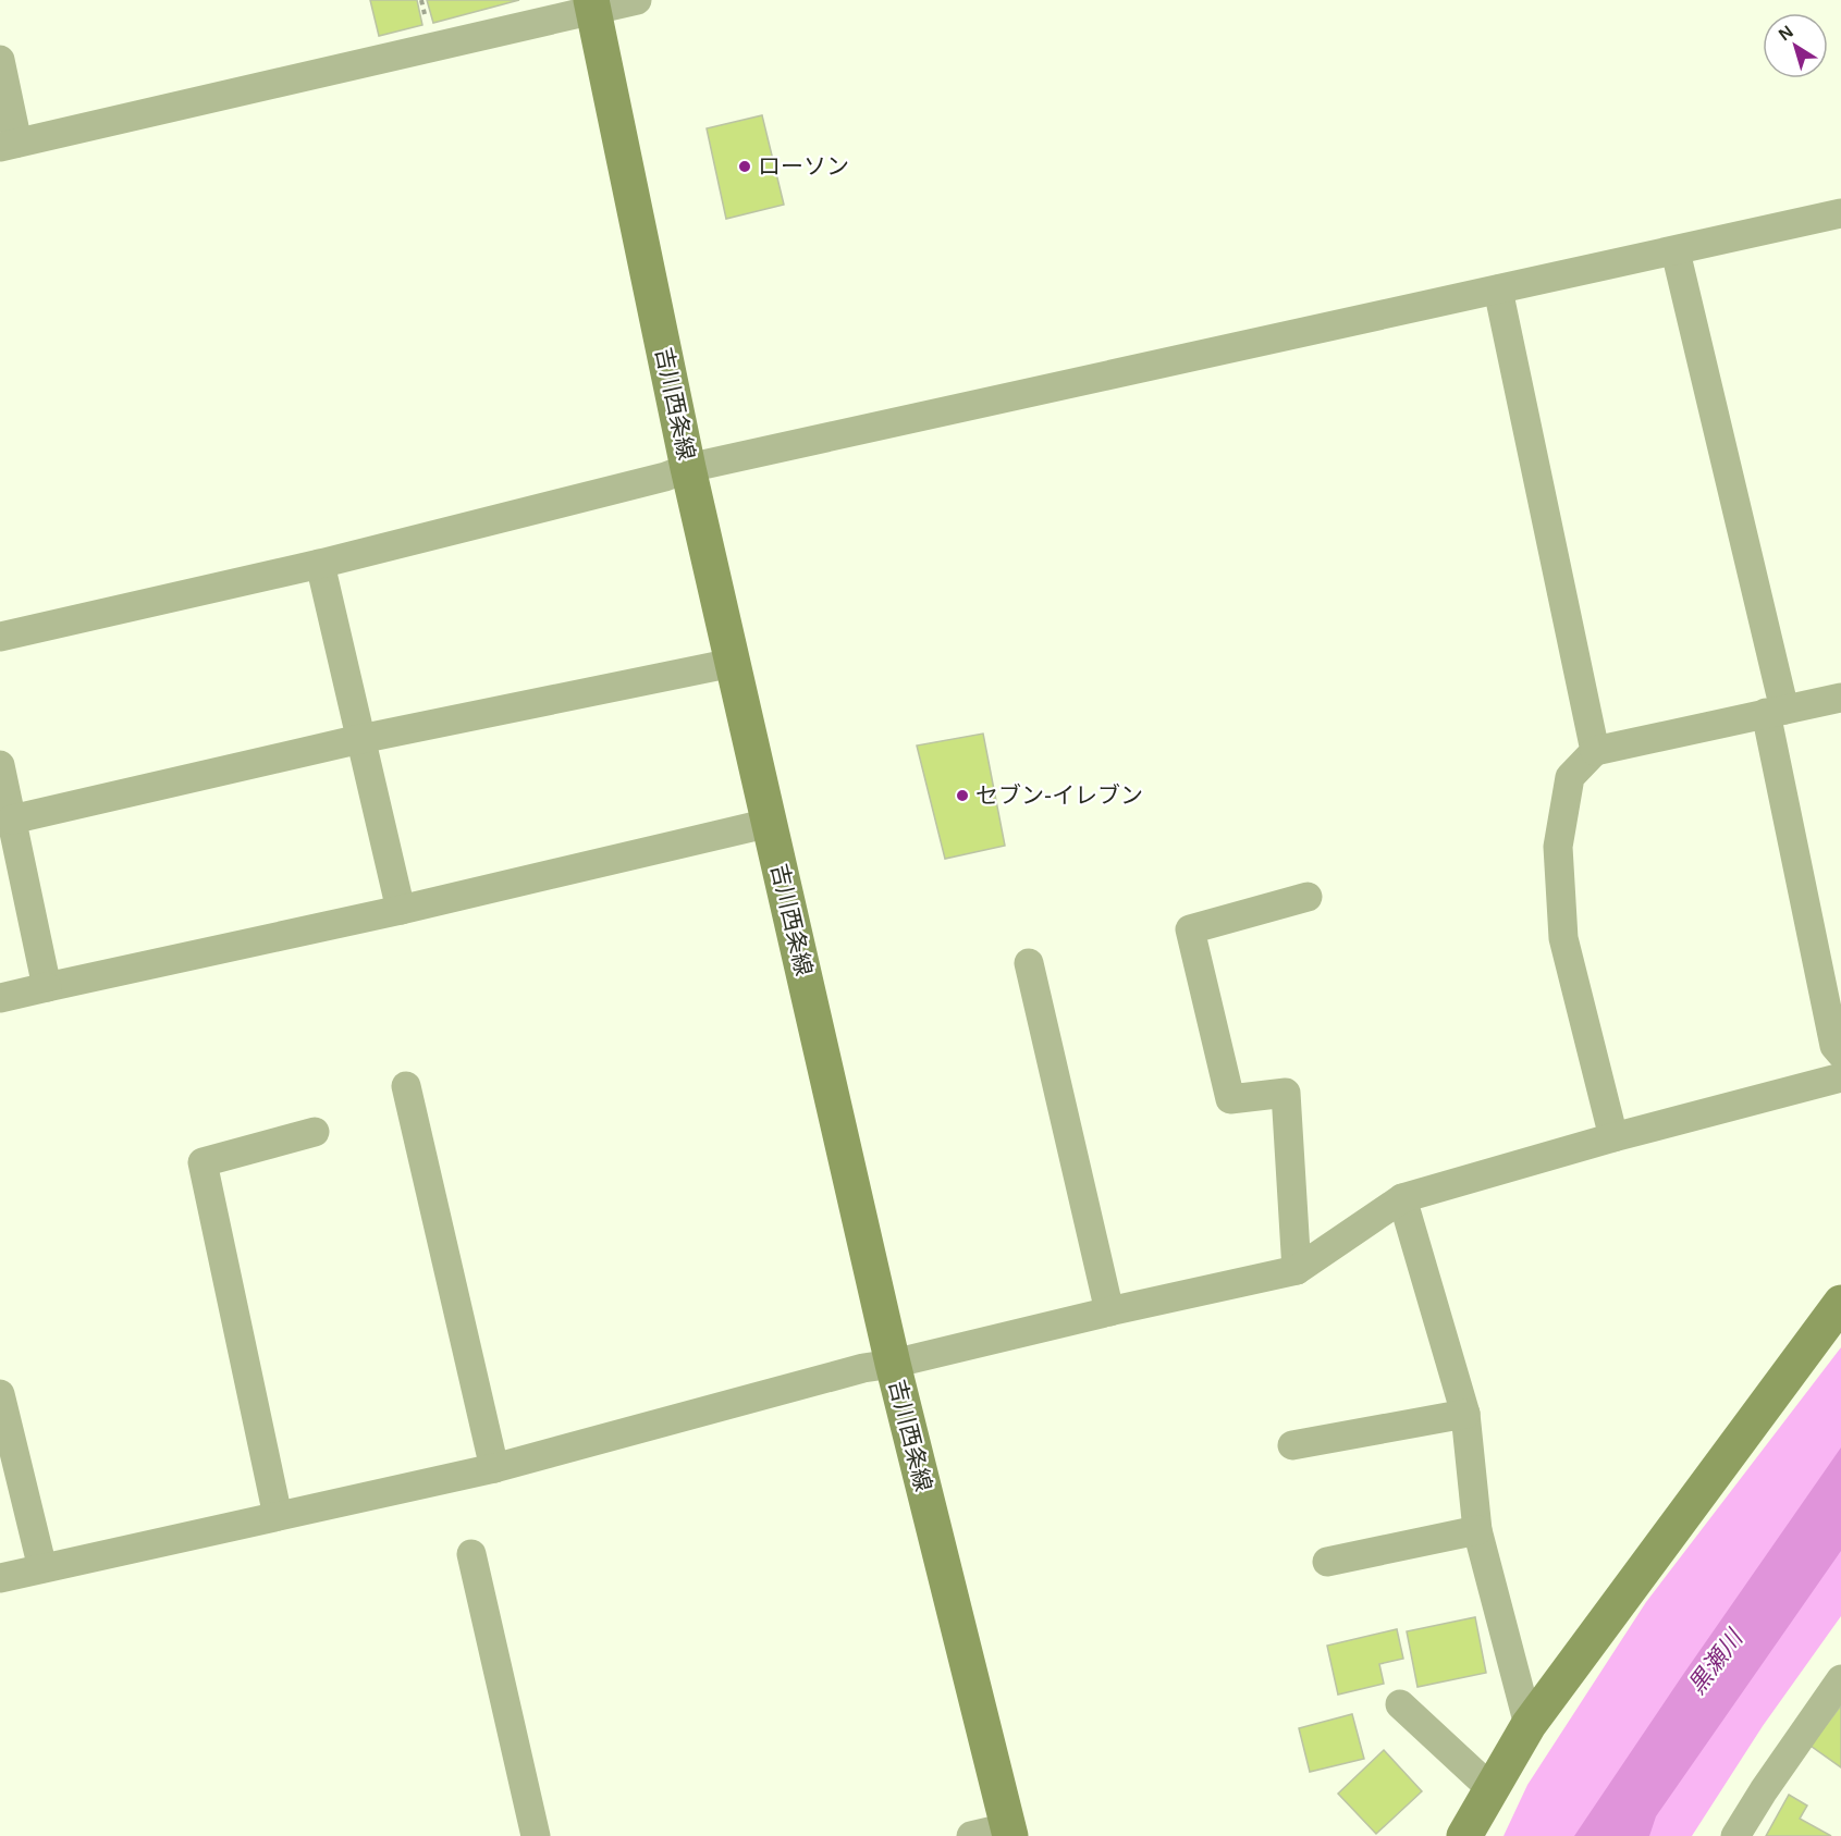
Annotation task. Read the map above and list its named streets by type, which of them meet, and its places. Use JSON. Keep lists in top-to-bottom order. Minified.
{"streets":{"main road":["吉川西条線"]},"water":["黒瀬川"],"places":["ローソン","セブン-イレブン"],"north":"top left"}
